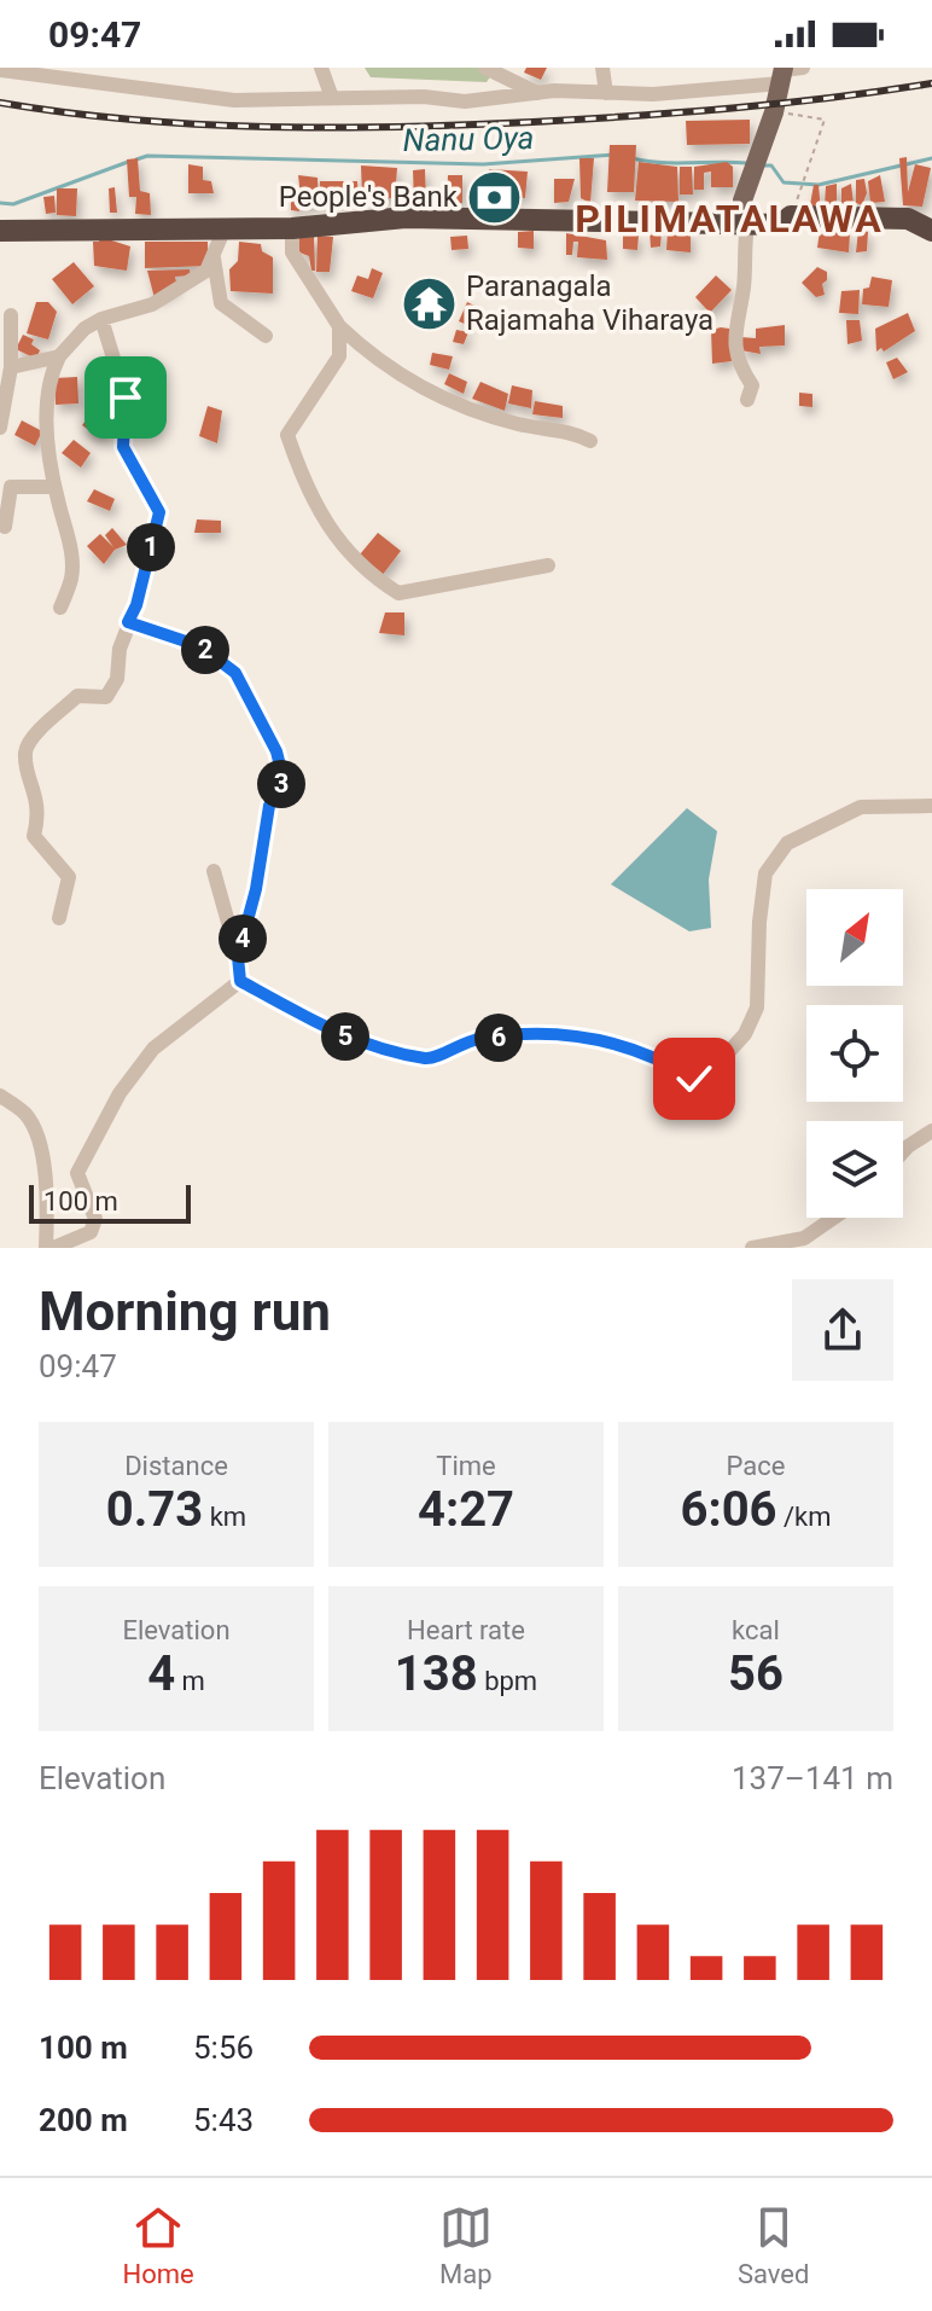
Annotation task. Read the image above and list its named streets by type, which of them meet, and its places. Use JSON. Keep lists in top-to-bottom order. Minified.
{"districts":["PILIMATALAWA"],"water":["Nanu Oya"],"places":{"bank":["People's Bank"],"temple":["Paranagala Rajamaha Viharaya"]},"scale_bar":"100 m","north":"top right","page":{"status":"09:47","pins":["1","2","3","4","5","6"],"scale":"100 m","heading":["Morning run","09:47"],"stats":[["Distance","0.73 km"],["Time","4:27"],["Pace","6:06 /km"],["Elevation","4 m"],["Heart rate","138 bpm"],["kcal","56"]],"chart":["Elevation","137–141 m"],"list":[{"name":"100 m","note":"5:56"},{"name":"200 m","note":"5:43"}],"tabs":["Home","Map","Saved"]}}
